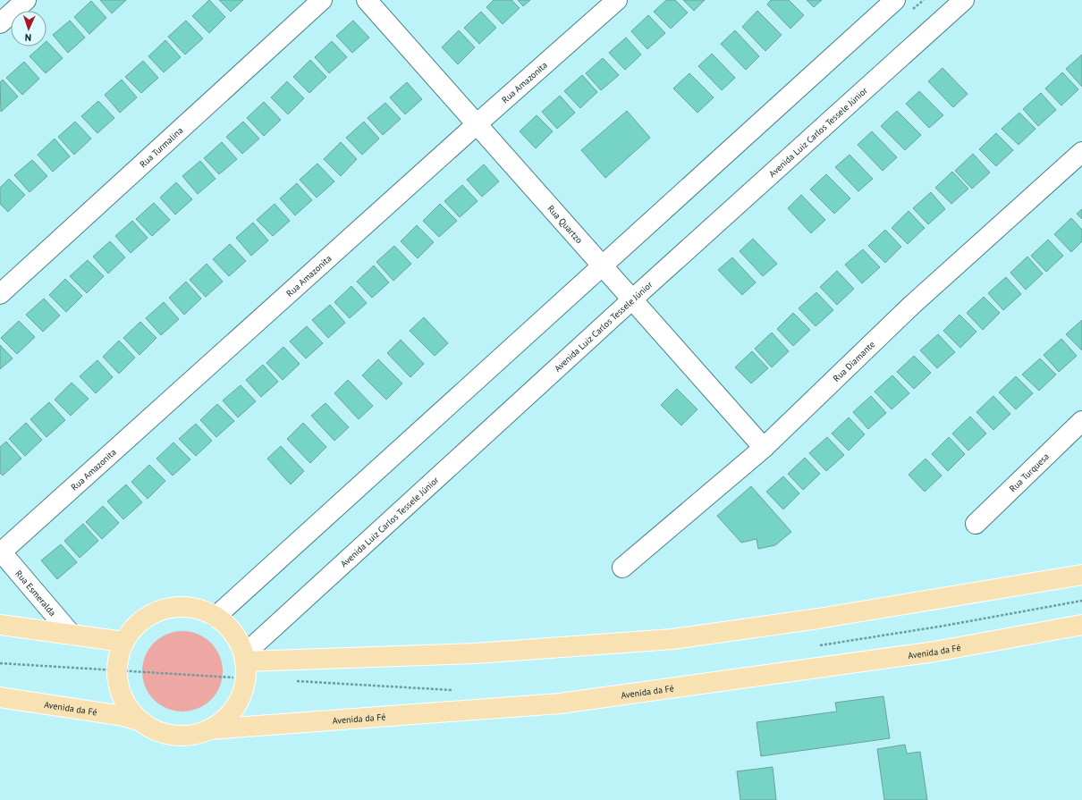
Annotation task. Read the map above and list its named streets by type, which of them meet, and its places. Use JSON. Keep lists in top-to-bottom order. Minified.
{"streets":{"main road":["Avenida da Fé"],"street":["Rua Amazonita","Avenida Luiz Carlos Tessele Júnior","Rua Turmalina","Rua Quartzo","Rua Diamante","Rua Turquesa","Rua Esmeralda"]},"crossings":[["Rua Amazonita","Rua Quartzo"],["Rua Amazonita","Rua Esmeralda"],["Avenida Luiz Carlos Tessele Júnior","Rua Quartzo"],["Rua Quartzo","Rua Diamante"]],"north":"bottom"}
